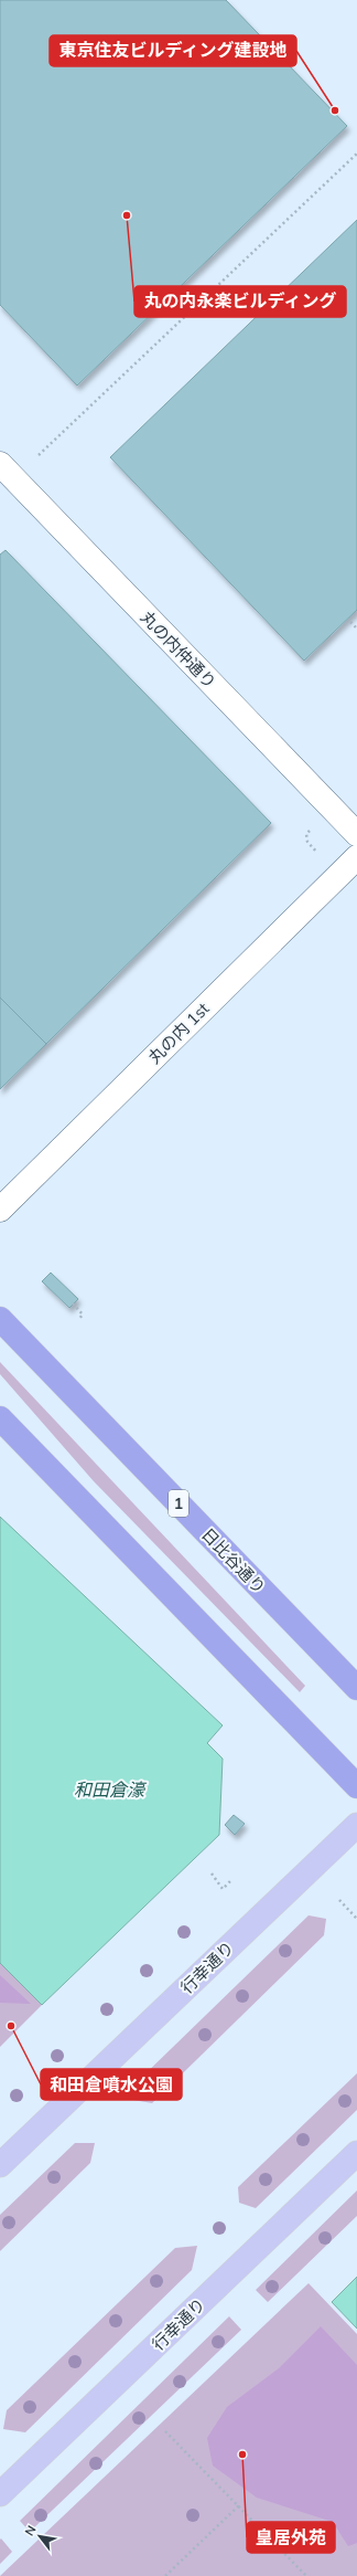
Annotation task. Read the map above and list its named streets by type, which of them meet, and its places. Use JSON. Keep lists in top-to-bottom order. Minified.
{"streets":{"highway":["1","日比谷通り"],"main road":["行幸通り"],"street":["丸の内仲通り","丸の内 1st"]},"water":["和田倉濠"],"places":["東京住友ビルディング建設地","丸の内永楽ビルディング","和田倉噴水公園","皇居外苑"],"north":"top left"}
